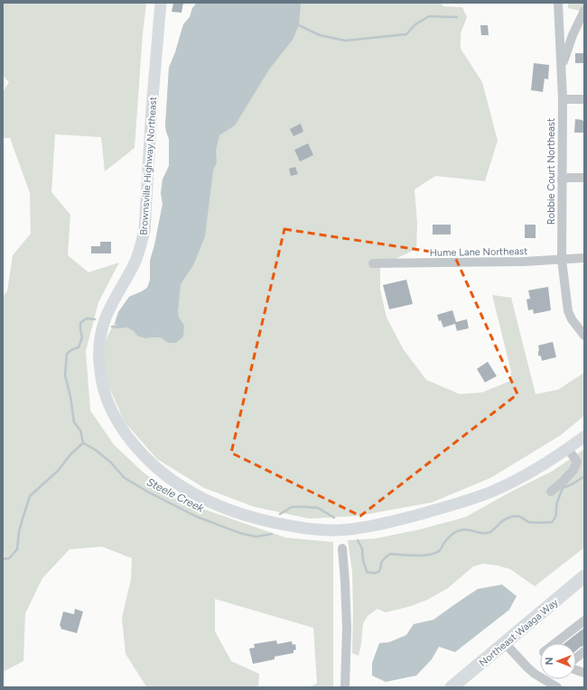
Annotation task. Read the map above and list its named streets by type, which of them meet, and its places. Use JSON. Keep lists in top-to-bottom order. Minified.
{"streets":{"highway":["Northeast Waaga Way"],"main road":["Brownsville Highway Northeast"],"street":["Robbie Court Northeast","Hume Lane Northeast"]},"crossings":[["Robbie Court Northeast","Hume Lane Northeast"]],"water":["Steele Creek"],"north":"left"}
